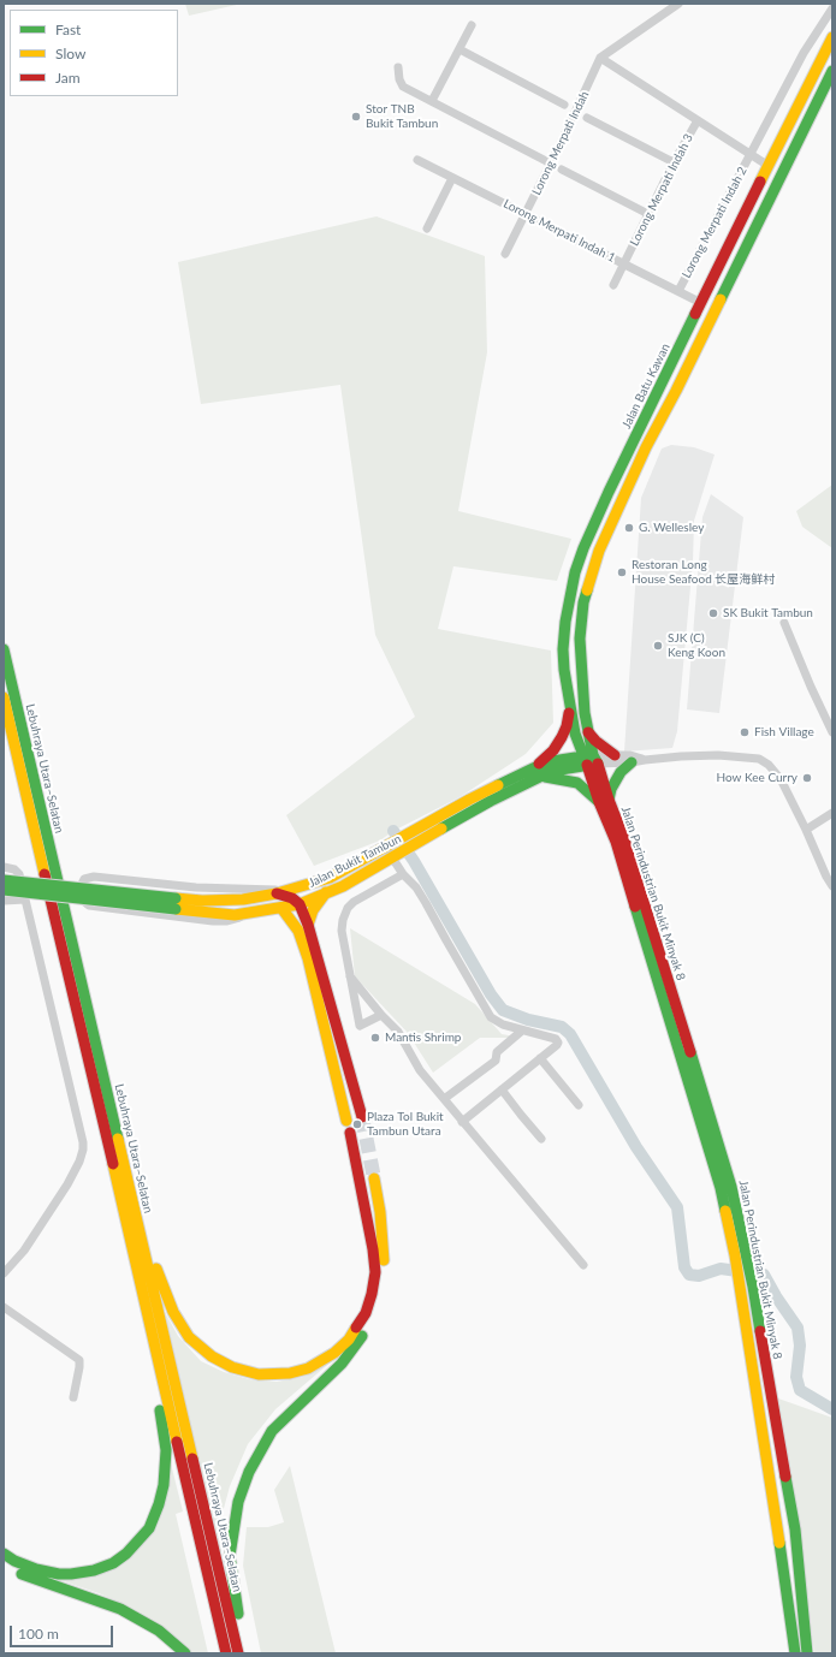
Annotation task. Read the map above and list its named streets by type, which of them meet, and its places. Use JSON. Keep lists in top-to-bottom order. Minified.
{"streets":{"main road":["Jalan Batu Kawan","Lebuhraya Utara–Selatan","Jalan Bukit Tambun","Jalan Perindustrian Bukit Minyak 8"],"street":["Lorong Merpati Indah","Lorong Merpati Indah 3","Lorong Merpati Indah 2","Lorong Merpati Indah 1"]},"crossings":[["Lorong Merpati Indah","Lorong Merpati Indah 1"],["Lorong Merpati Indah 3","Lorong Merpati Indah 1"],["Lorong Merpati Indah 2","Lorong Merpati Indah 1"],["Lorong Merpati Indah 1","Jalan Batu Kawan"],["Jalan Batu Kawan","Jalan Bukit Tambun"],["Jalan Batu Kawan","Jalan Perindustrian Bukit Minyak 8"],["Jalan Bukit Tambun","Jalan Perindustrian Bukit Minyak 8"]],"places":["Stor TNB Bukit Tambun","G. Wellesley","Restoran Long House Seafood 长屋海鲜村","SK Bukit Tambun","SJK (C) Keng Koon","Fish Village","How Kee Curry","Mantis Shrimp","Plaza Tol Bukit Tambun Utara"],"legend":["Fast","Slow","Jam"],"scale_bar":"100 m"}
